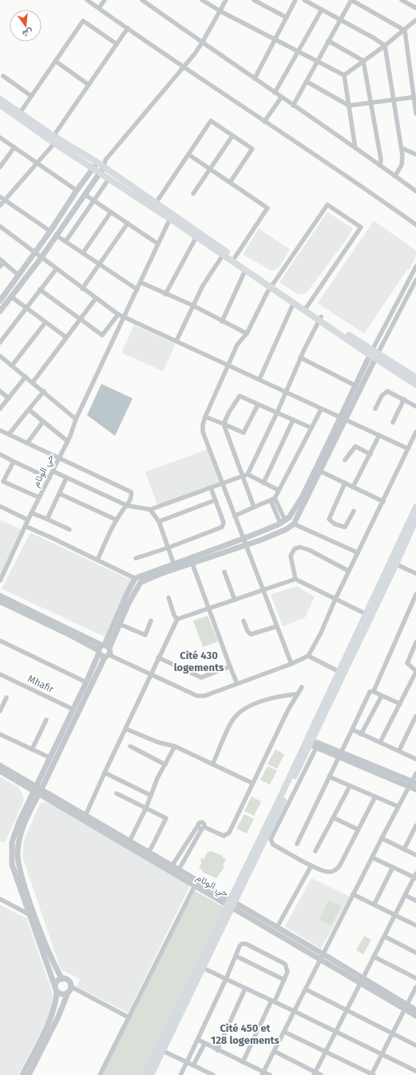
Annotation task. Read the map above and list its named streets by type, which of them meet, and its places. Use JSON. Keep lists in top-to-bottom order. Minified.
{"streets":{"street":["حي الوئام","Mhafir"]},"districts":["Cité 430 logements","Cité 450 et 128 logements"],"north":"bottom"}
